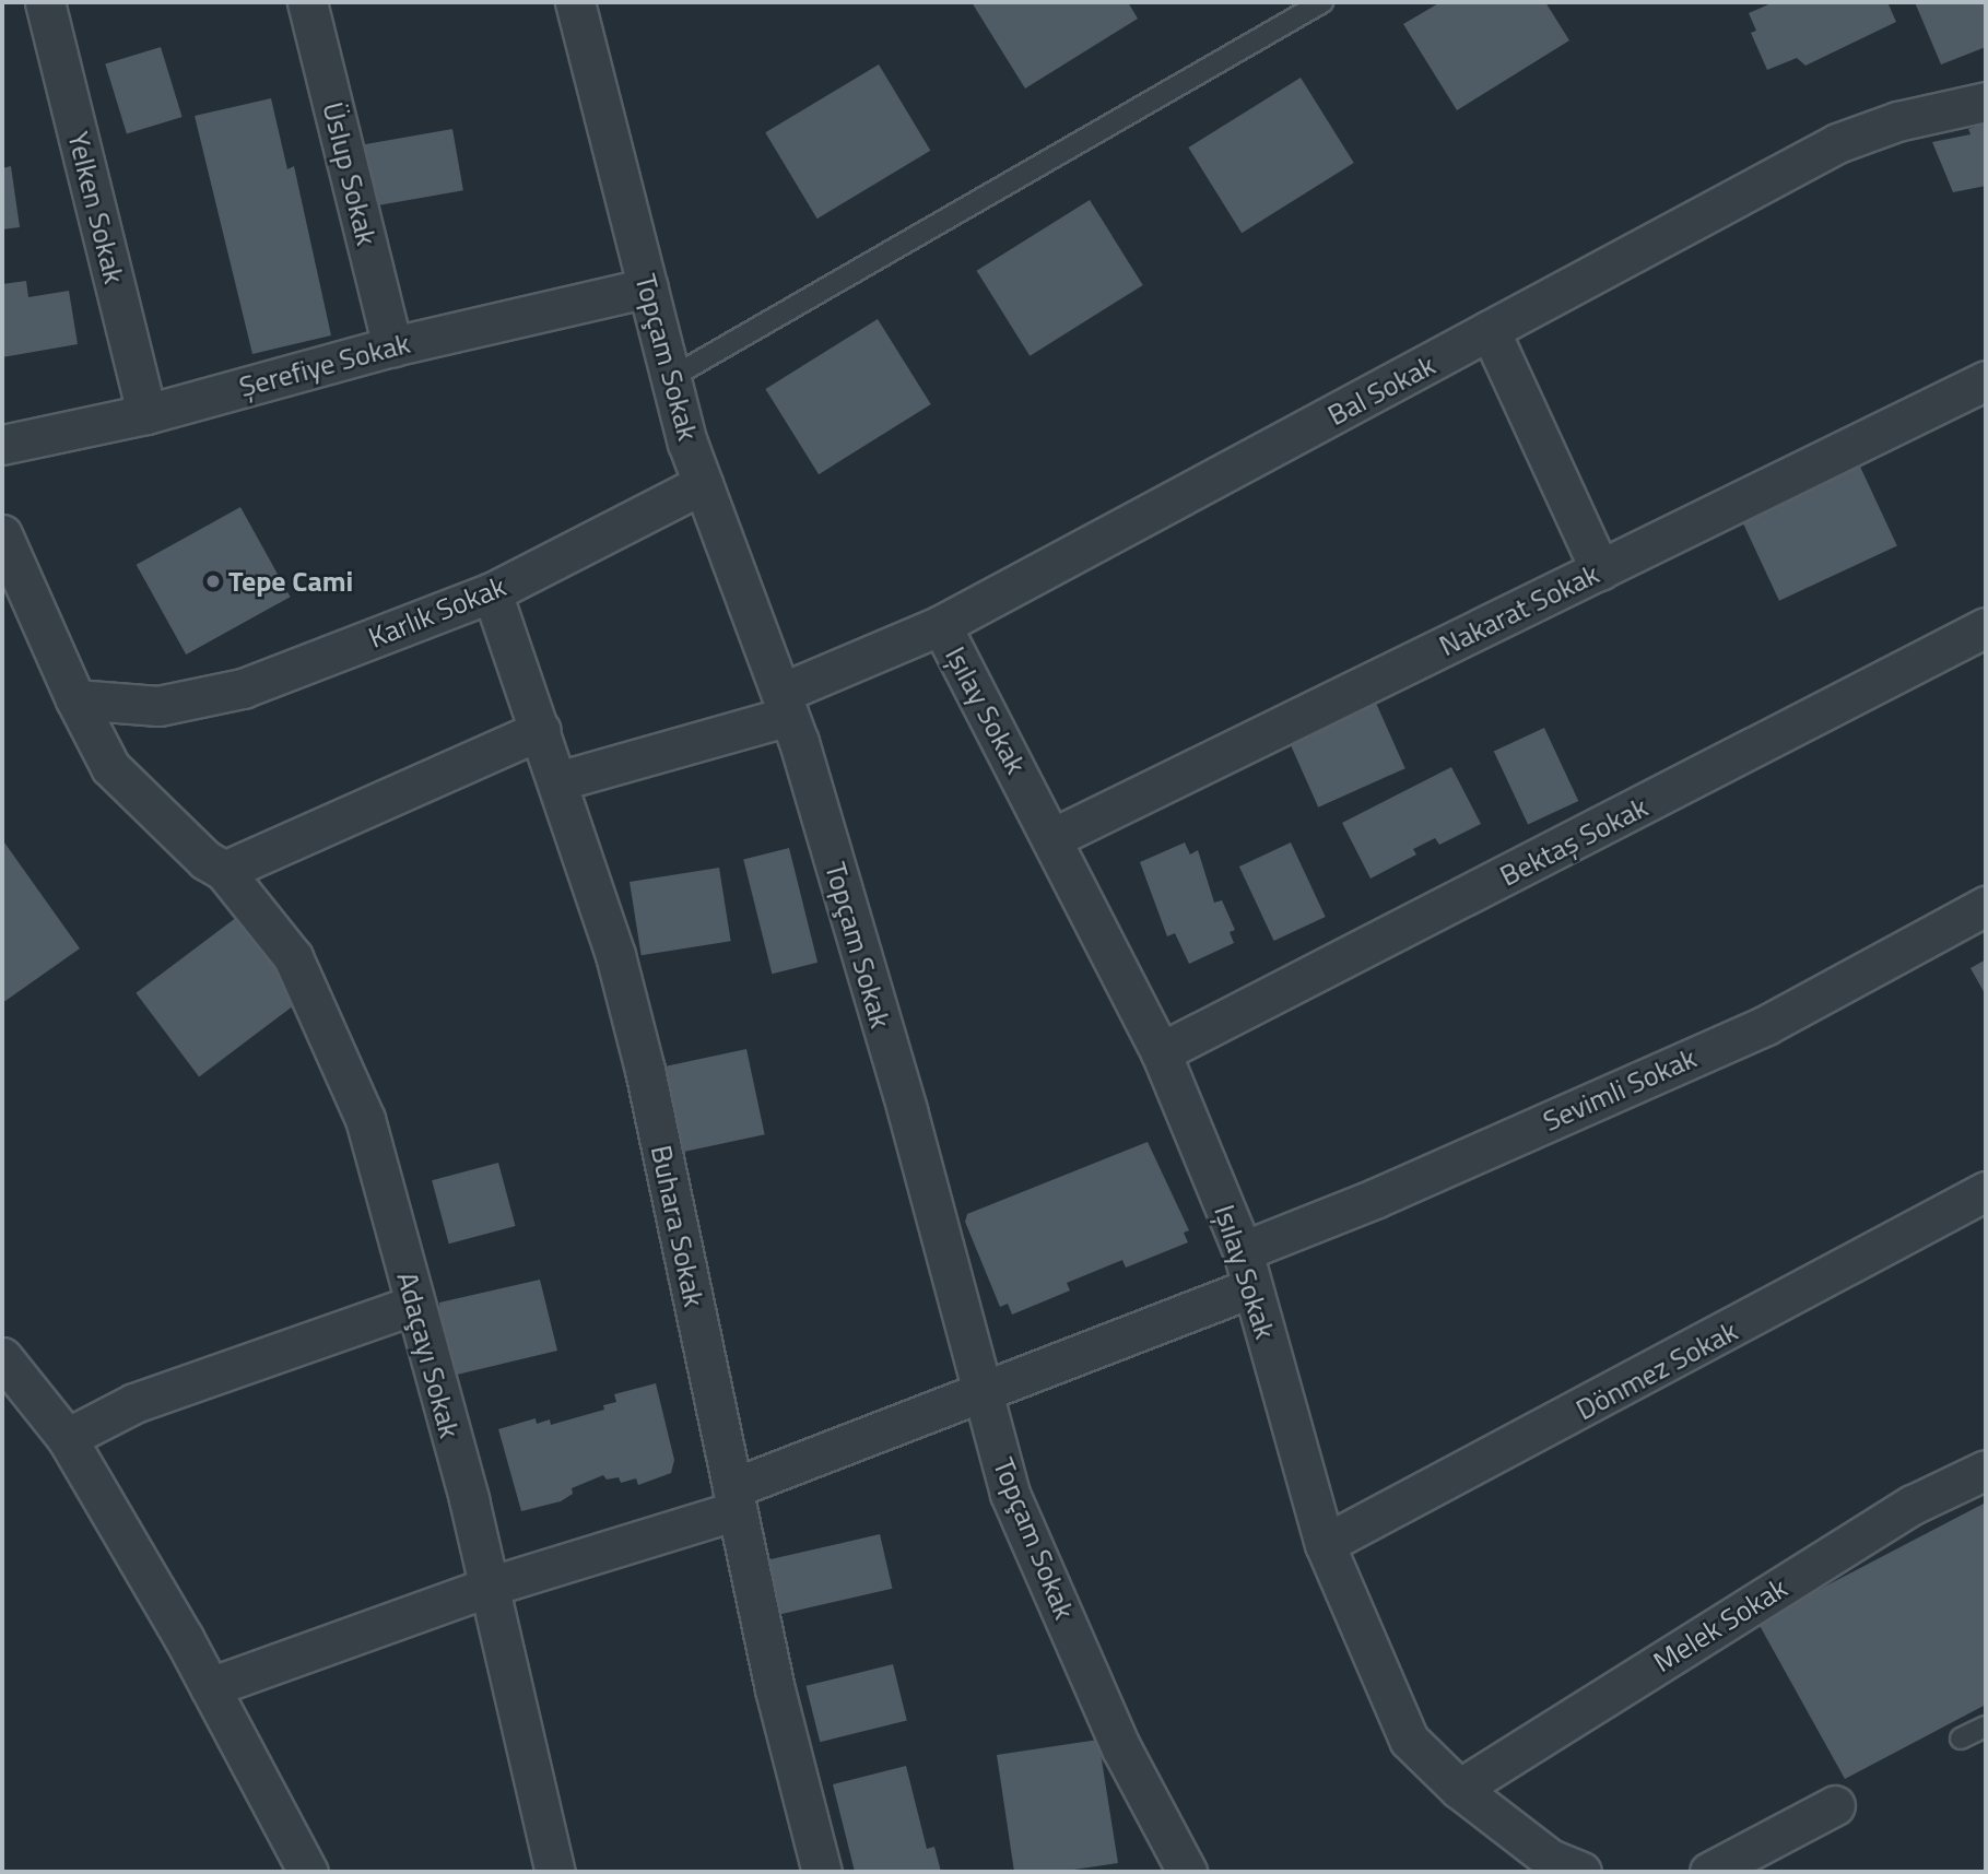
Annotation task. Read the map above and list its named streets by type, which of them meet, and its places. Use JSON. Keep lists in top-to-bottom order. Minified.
{"streets":{"street":["Üslup Sokak","Yelken Sokak","Topçam Sokak","Şerefiye Sokak","Bal Sokak","Nakarat Sokak","Karlık Sokak","Işılay Sokak","Bektaş Sokak","Sevimli Sokak","Buhara Sokak","Adaçayı Sokak","Dönmez Sokak","Melek Sokak"]},"crossings":[["Üslup Sokak","Şerefiye Sokak"],["Yelken Sokak","Şerefiye Sokak"],["Topçam Sokak","Şerefiye Sokak"],["Topçam Sokak","Bal Sokak"],["Topçam Sokak","Karlık Sokak"],["Bal Sokak","Işılay Sokak"],["Bal Sokak","Buhara Sokak"],["Nakarat Sokak","Işılay Sokak"],["Karlık Sokak","Buhara Sokak"],["Karlık Sokak","Adaçayı Sokak"],["Işılay Sokak","Bektaş Sokak"],["Işılay Sokak","Sevimli Sokak"],["Işılay Sokak","Dönmez Sokak"],["Işılay Sokak","Melek Sokak"]],"places":["Tepe Cami"]}
